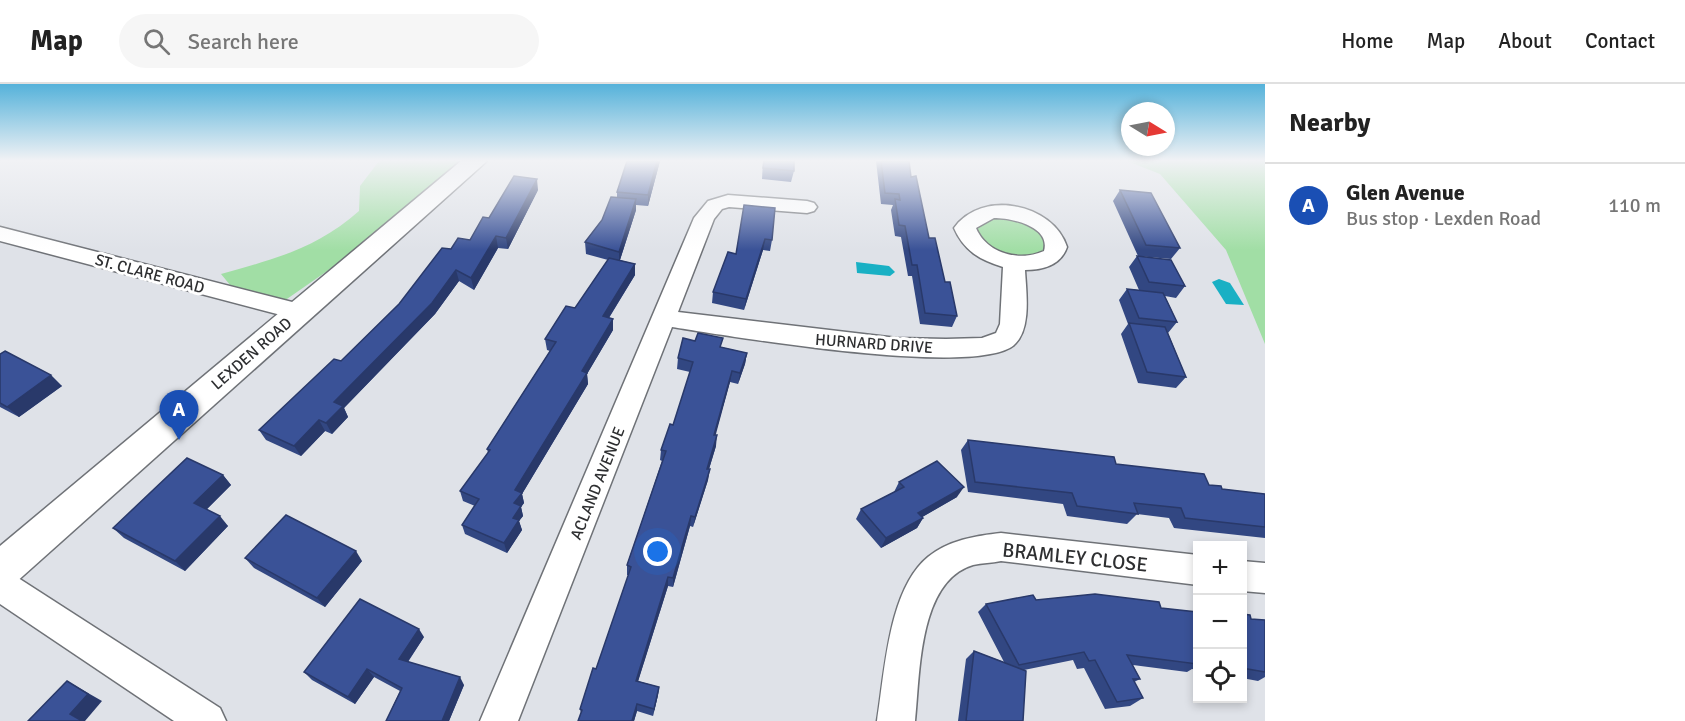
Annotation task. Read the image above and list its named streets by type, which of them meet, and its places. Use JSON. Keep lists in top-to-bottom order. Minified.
{"streets":{"main road":["LEXDEN ROAD"],"street":["ST. CLARE ROAD","HURNARD DRIVE","ACLAND AVENUE","BRAMLEY CLOSE"]},"crossings":[["ST. CLARE ROAD","LEXDEN ROAD"],["HURNARD DRIVE","ACLAND AVENUE"]],"north":"right","page":{"header":"Map","search":"Search here","nav":["Home","Map","About","Contact"],"heading":"Nearby","list":[{"mark":"A","name":"Glen Avenue","note":"Bus stop · Lexden Road","value":"110 m"}],"pins":"A","map_buttons":["+","−"]}}
